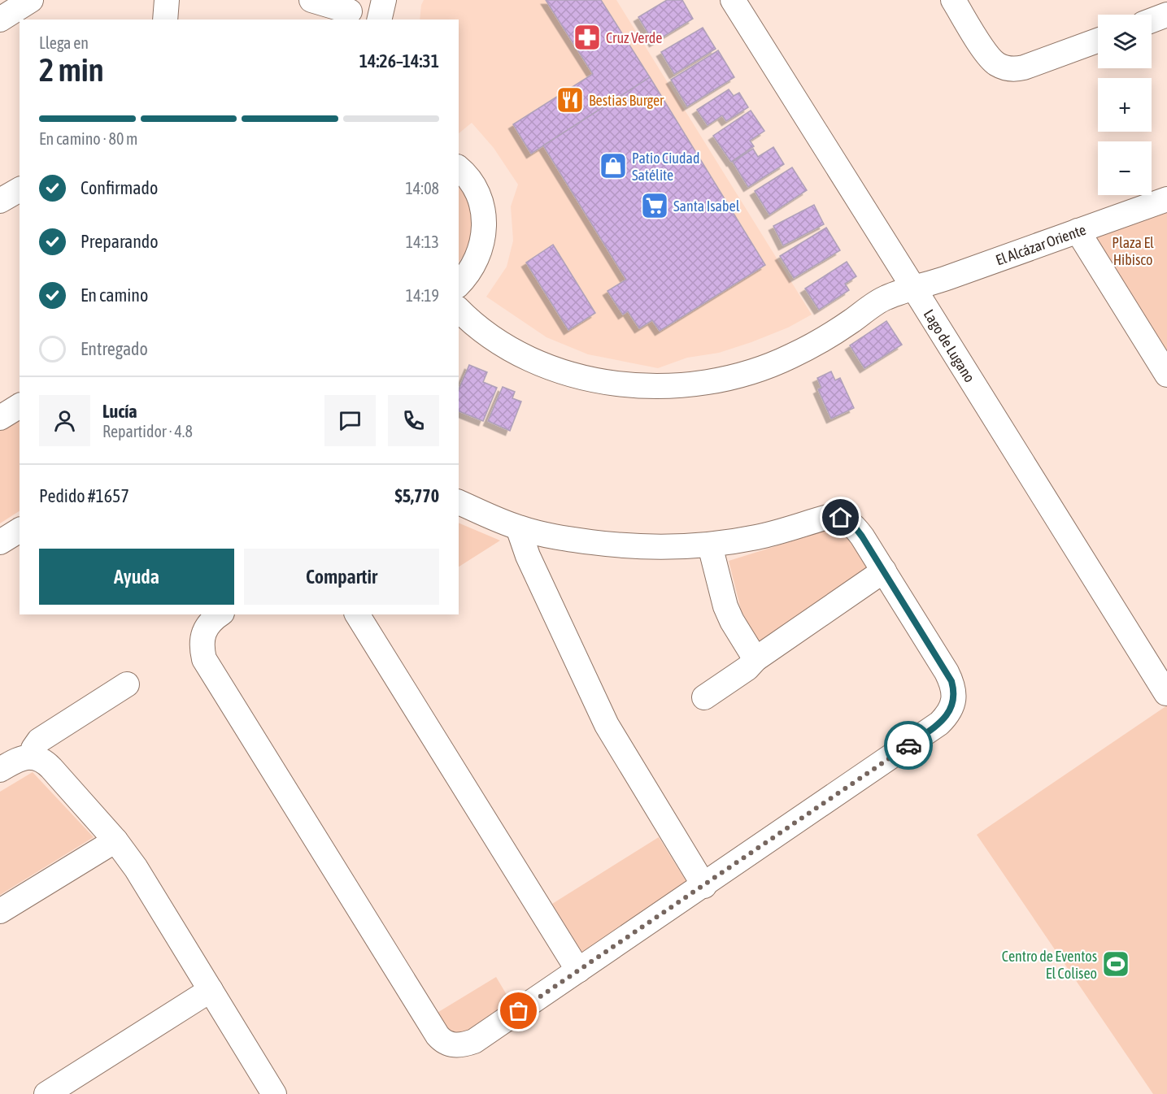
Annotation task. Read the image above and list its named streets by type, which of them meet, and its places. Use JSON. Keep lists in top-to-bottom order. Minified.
{"streets":{"street":["El Alcázar Oriente","Lago de Lugano"]},"crossings":[["El Alcázar Oriente","Lago de Lugano"]],"parks":["Plaza El Hibisco"],"places":{"pharmacy":["Cruz Verde"],"restaurant":["Bestias Burger"],"shop":["Patio Ciudad Satélite"],"supermarket":["Santa Isabel"],"sports":["Centro de Eventos El Coliseo"]},"page":{"map_buttons":["+","−"],"heading":["2 min","Llega en","14:26–14:31"],"panel":["Lucía","Repartidor · 4.8","Pedido #1657","$5,770"],"bar":"En camino · 80 m","list":[["Confirmado","14:08"],["Preparando","14:13"],["En camino","14:19"],"Entregado"],"buttons":["Ayuda","Compartir"]}}
